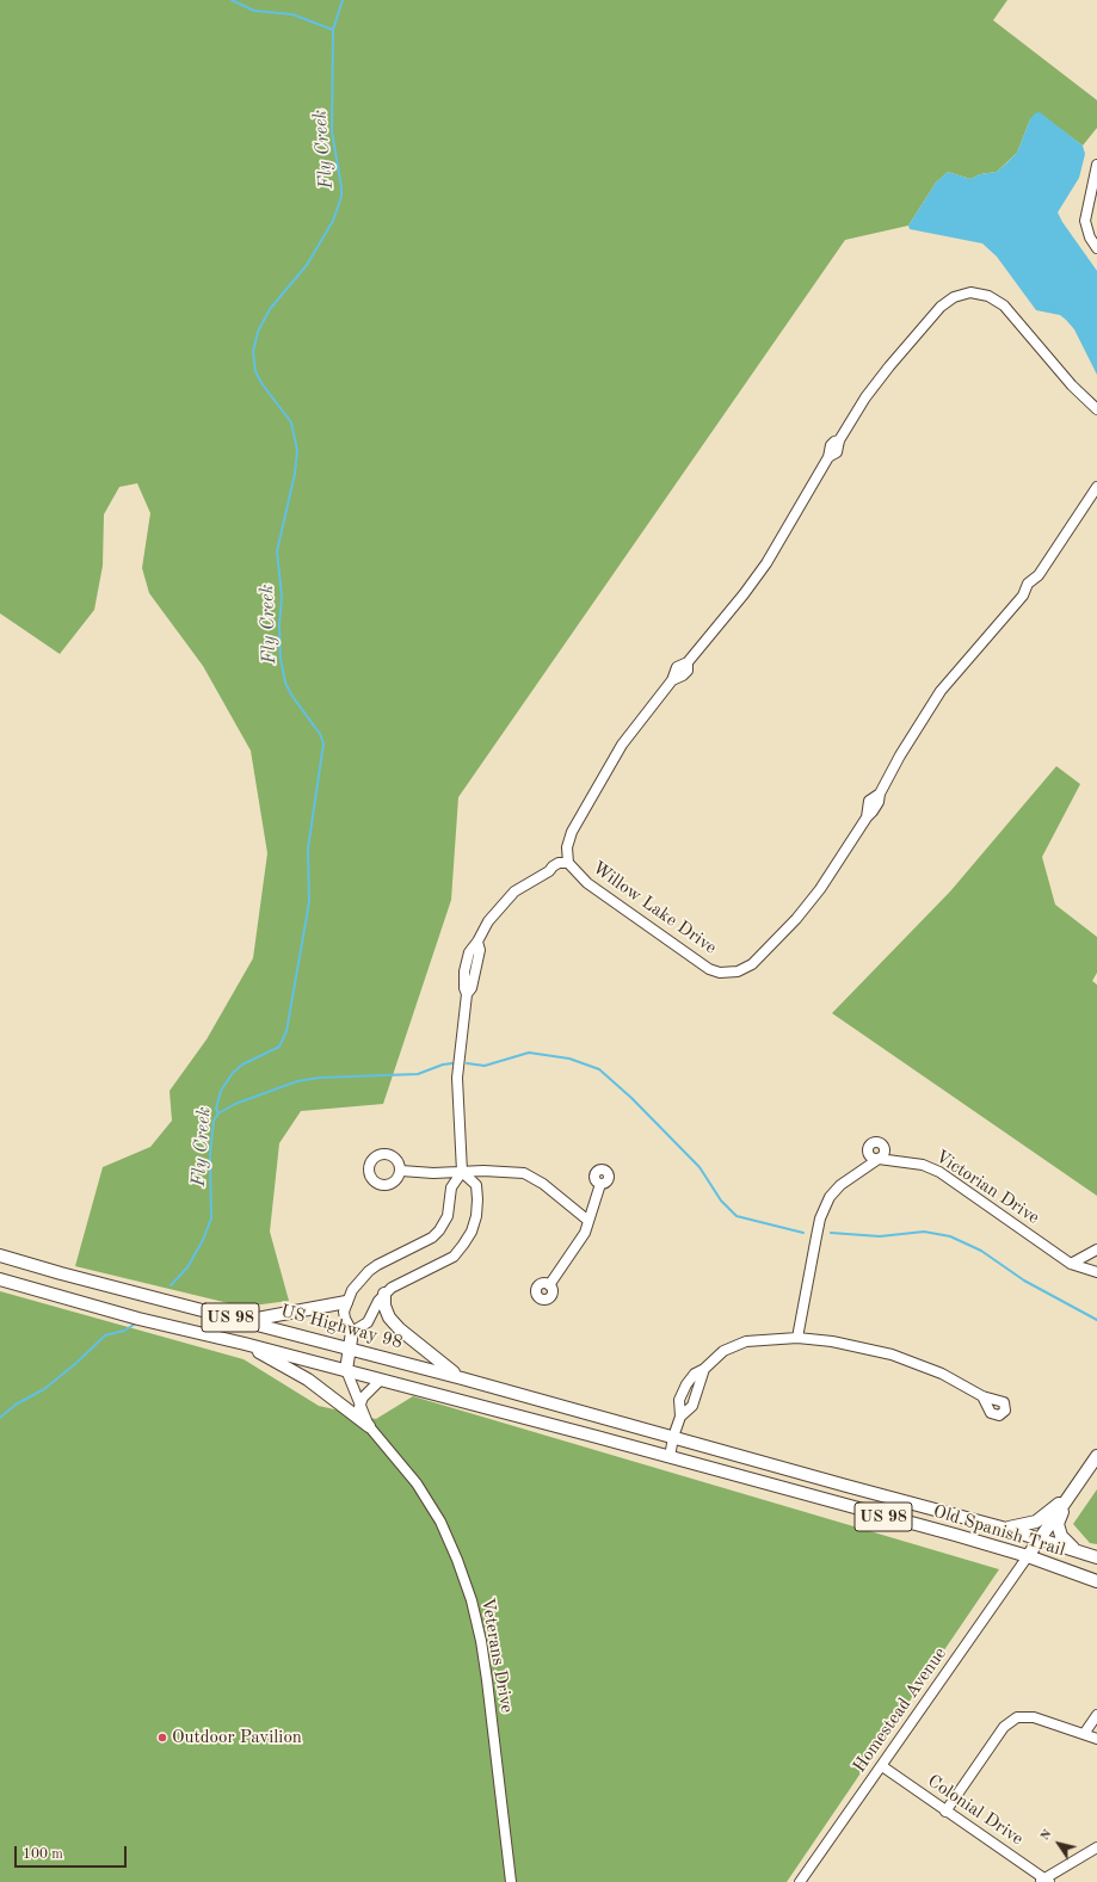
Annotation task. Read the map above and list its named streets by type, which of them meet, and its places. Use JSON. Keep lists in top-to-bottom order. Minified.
{"streets":{"main road":["US 98","US Highway 98","Old Spanish Trail"],"street":["Willow Lake Drive","Victorian Drive","Veterans Drive","Homestead Avenue","Colonial Drive"]},"crossings":[["US 98","Old Spanish Trail"],["US 98","Veterans Drive"],["US Highway 98","Old Spanish Trail"],["Old Spanish Trail","Homestead Avenue"],["Homestead Avenue","Colonial Drive"]],"water":["Fly Creek"],"places":["Outdoor Pavilion"],"scale_bar":"100 m","north":"top left"}
